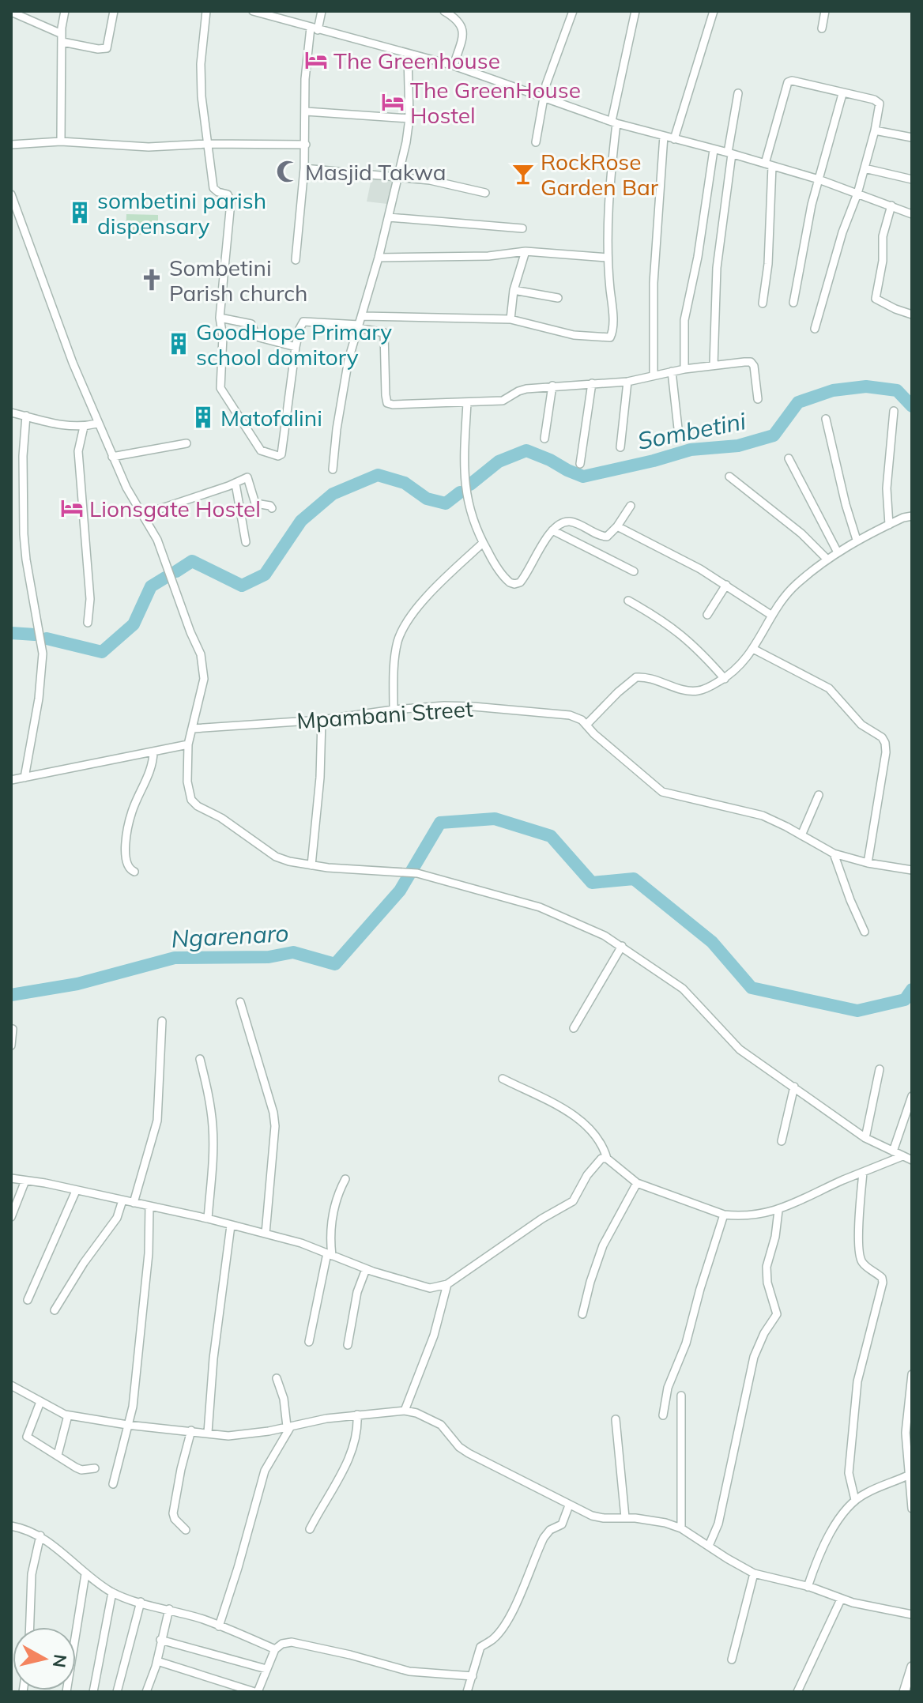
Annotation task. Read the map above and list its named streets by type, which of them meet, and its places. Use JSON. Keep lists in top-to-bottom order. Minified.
{"streets":{"street":["Mpambani Street"]},"water":["Sombetini","Ngarenaro"],"places":{"hotel":["The Greenhouse","The GreenHouse Hostel","Lionsgate Hostel"],"mosque":["Masjid Takwa"],"bar":["RockRose Garden Bar"],"building":["sombetini parish dispensary","GoodHope Primary school domitory","Matofalini"],"church":["Sombetini Parish church"]},"north":"right"}
